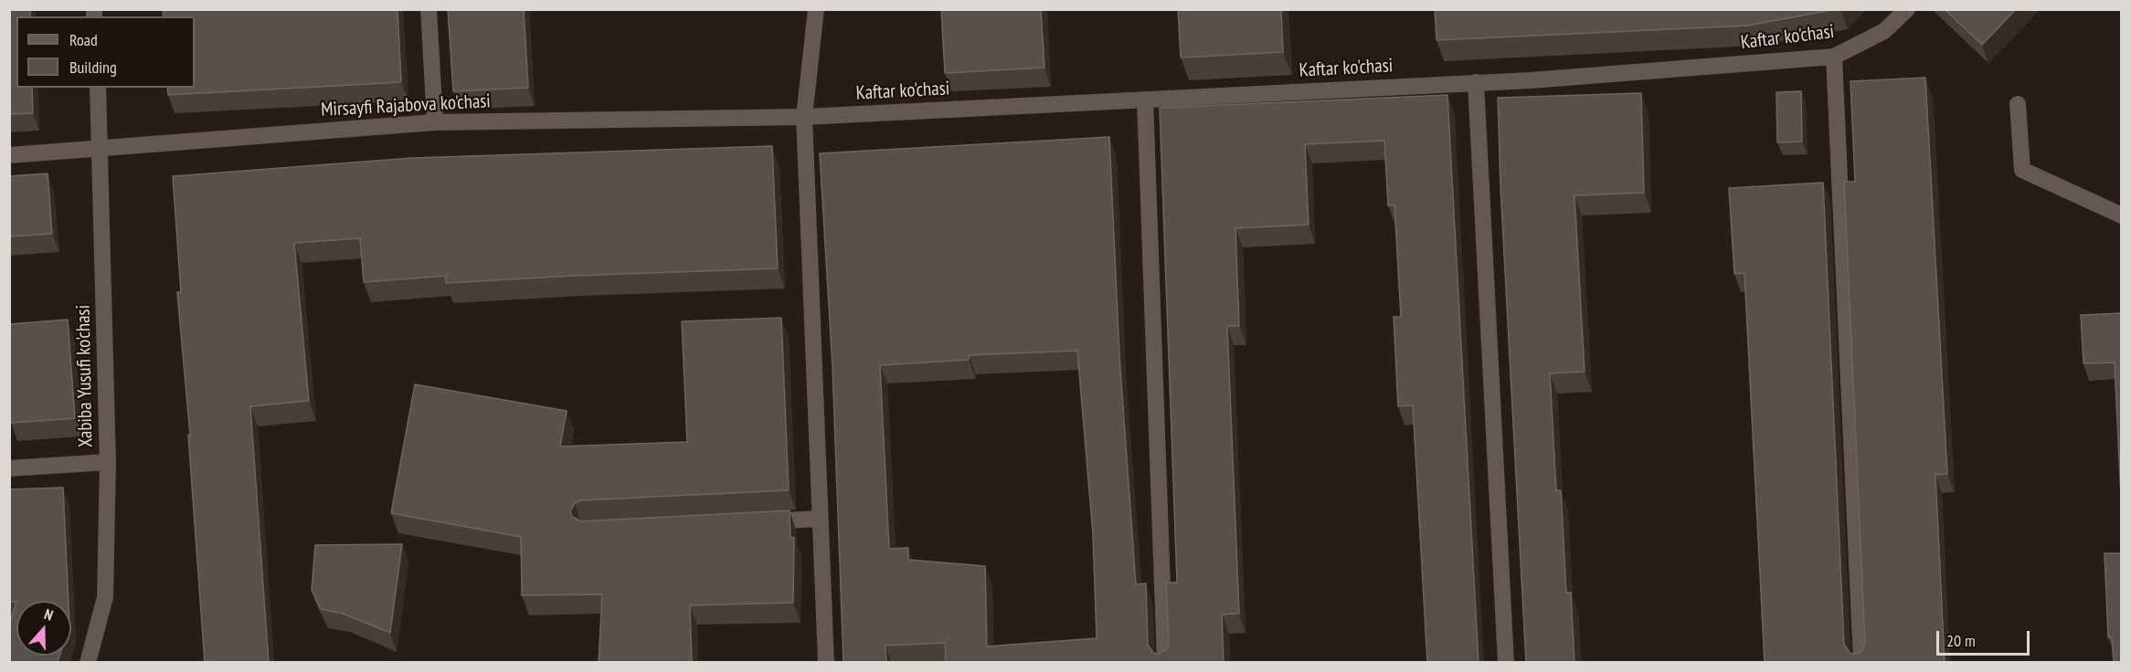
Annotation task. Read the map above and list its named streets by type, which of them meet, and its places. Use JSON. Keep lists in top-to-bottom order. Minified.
{"streets":{"street":["Kaftar ko'chasi","Mirsayfi Rajabova ko'chasi","Xabiba Yusufi ko'chasi"]},"crossings":[["Kaftar ko'chasi","Mirsayfi Rajabova ko'chasi"],["Mirsayfi Rajabova ko'chasi","Xabiba Yusufi ko'chasi"]],"legend":["Road","Building"],"scale_bar":"20 m","north":"top"}
